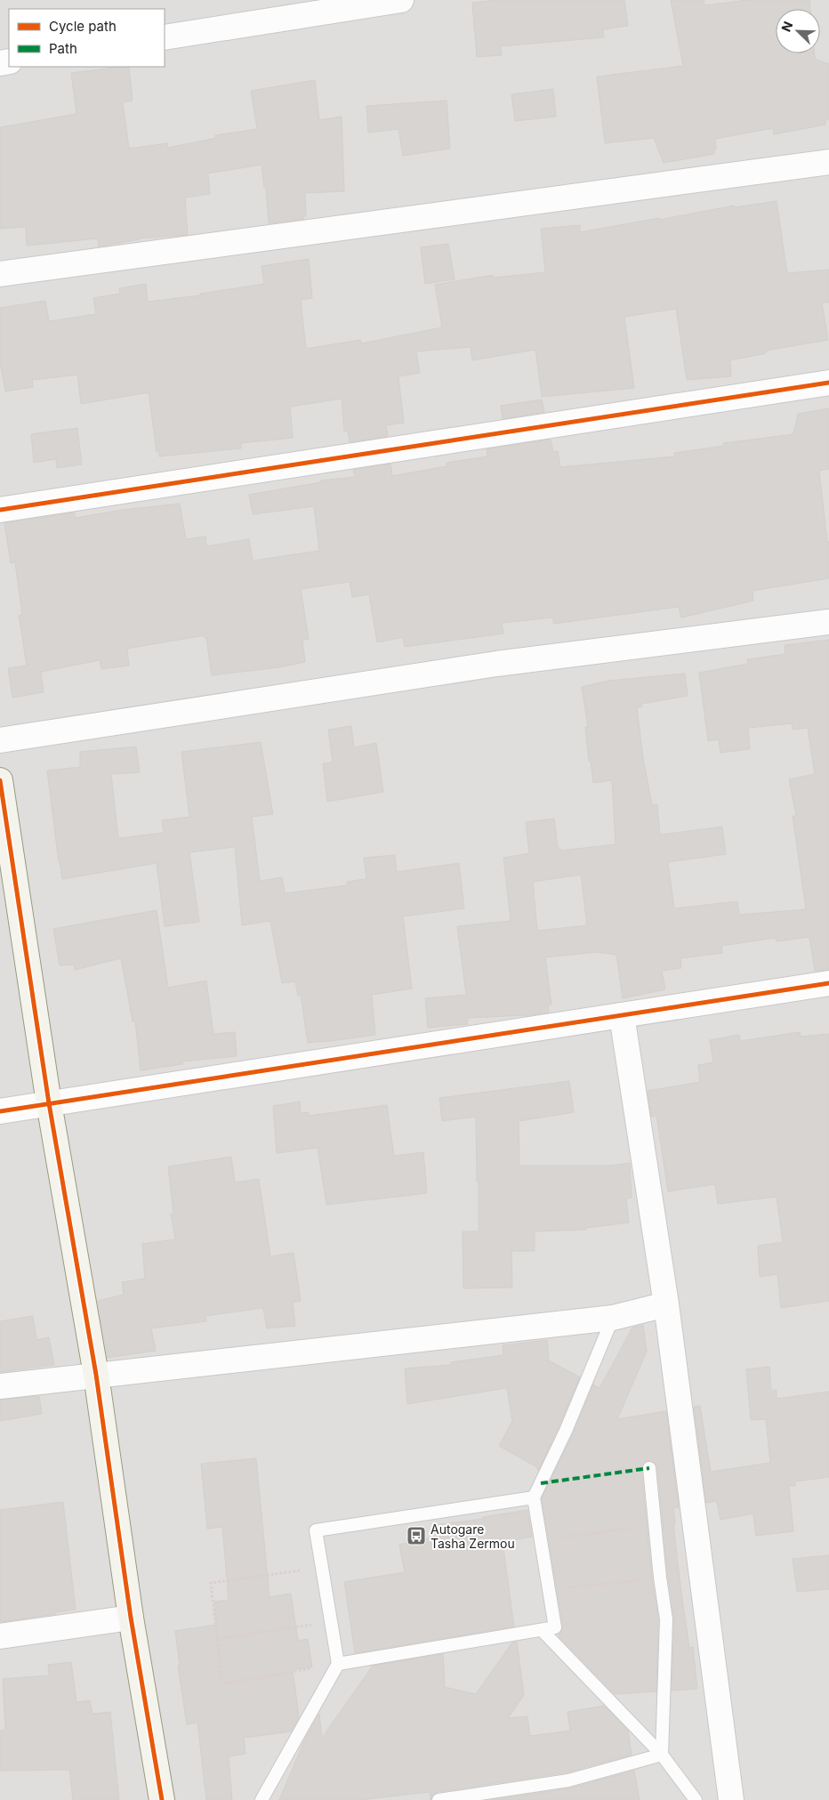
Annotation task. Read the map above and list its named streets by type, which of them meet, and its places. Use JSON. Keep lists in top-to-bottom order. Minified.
{"places":{"bus stop":["Autogare Tasha Zermou"]},"legend":["Cycle path","Path"],"north":"top left"}
